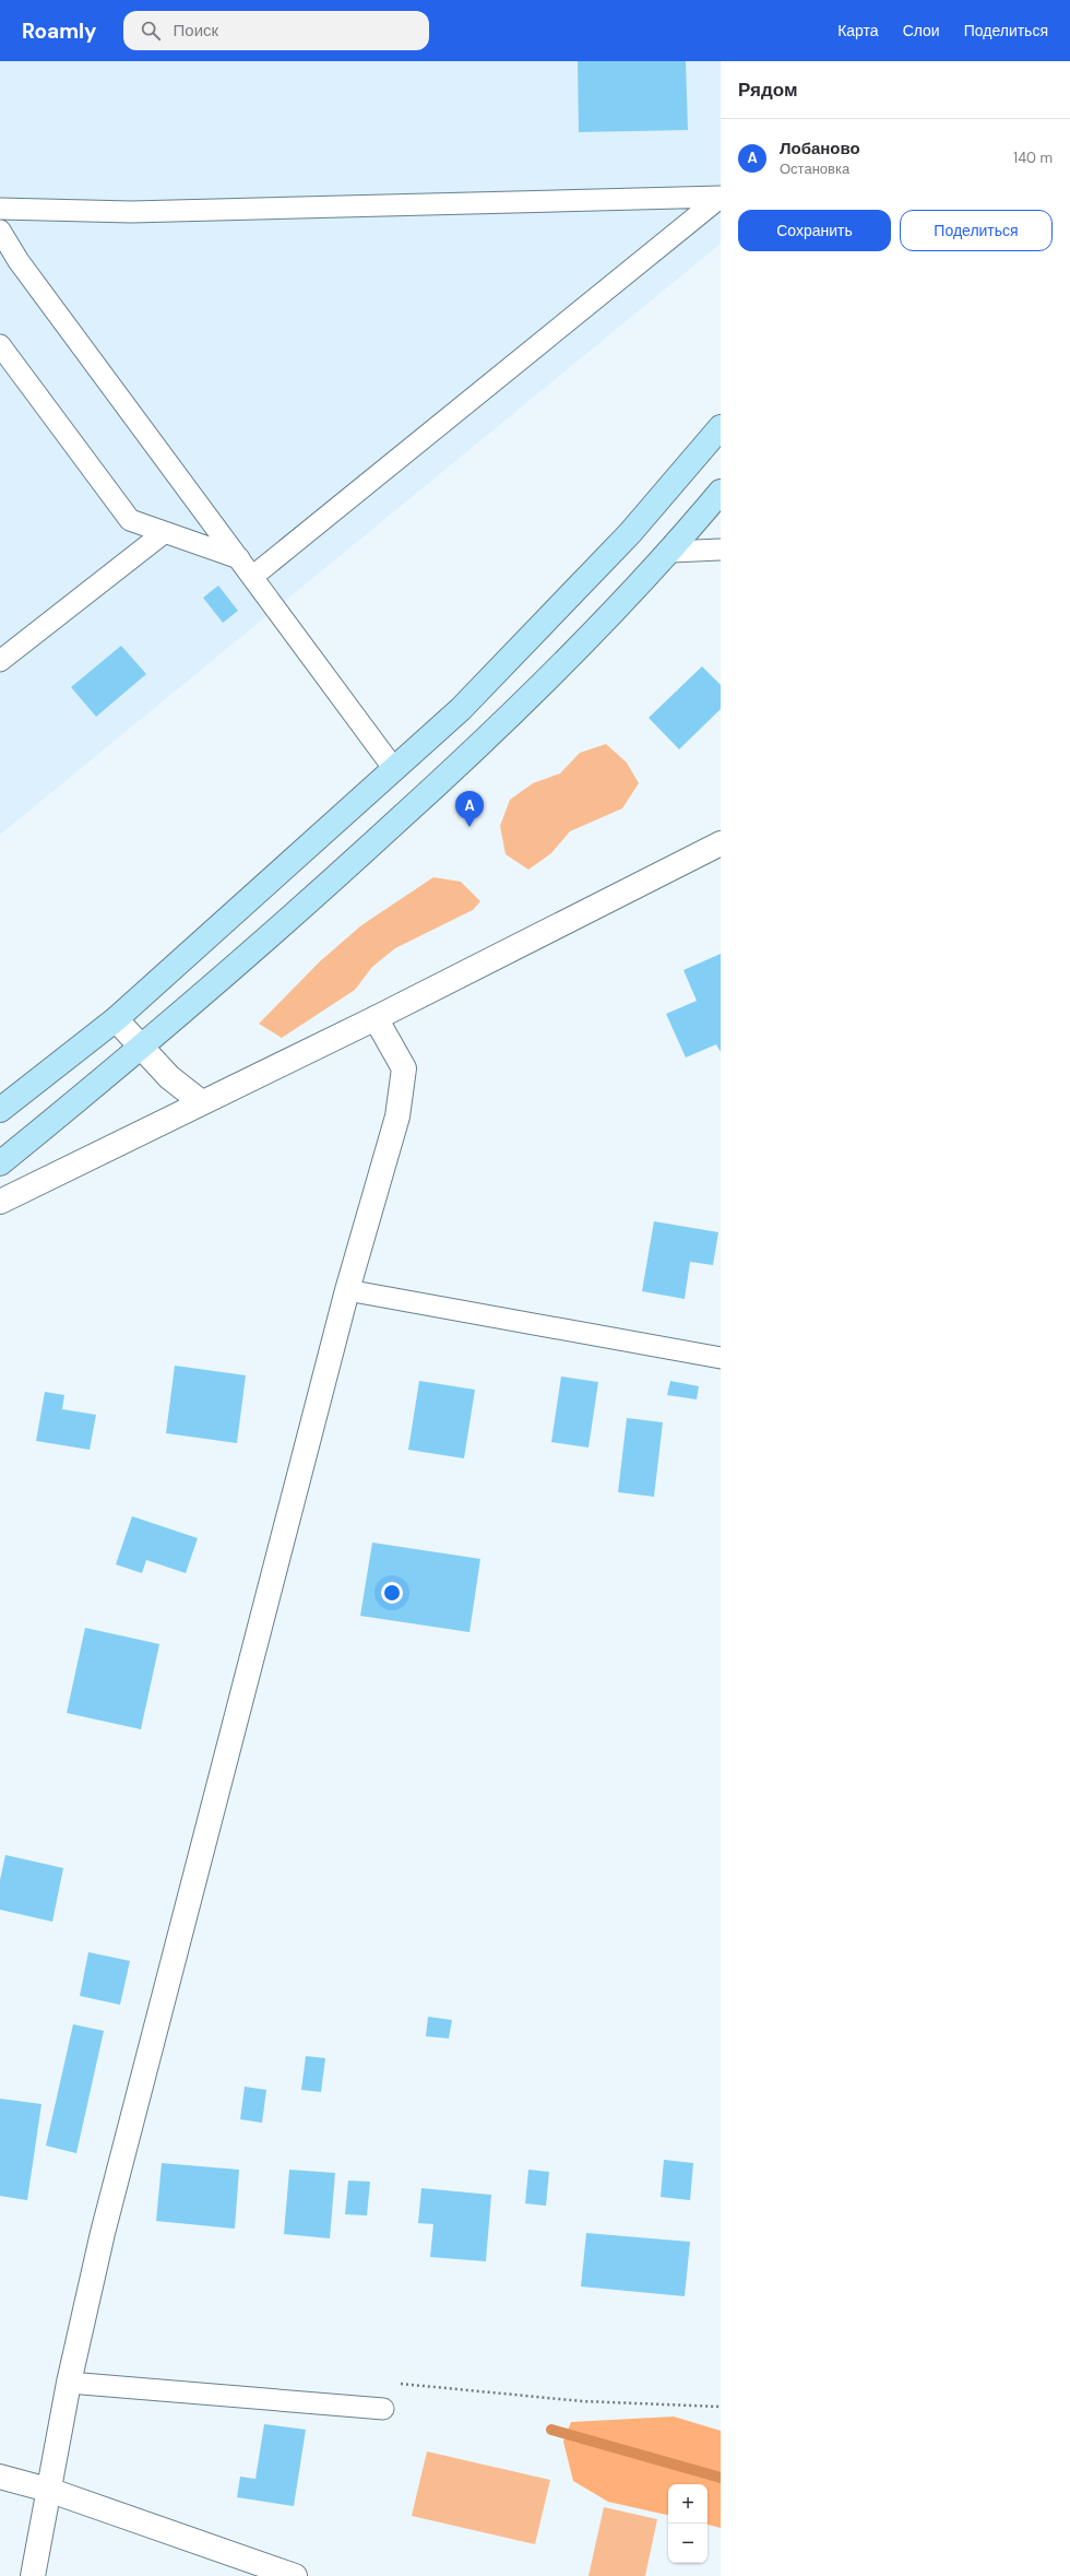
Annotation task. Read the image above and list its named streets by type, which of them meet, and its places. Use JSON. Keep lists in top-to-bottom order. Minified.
{"page":{"header":"Roamly","search":"Поиск","nav":["Карта","Слои","Поделиться"],"heading":"Рядом","list":[{"mark":"A","name":"Лобаново","note":"Остановка","value":"140 m"}],"buttons":["Сохранить","Поделиться"],"pins":"A","map_buttons":["+","−"]}}
